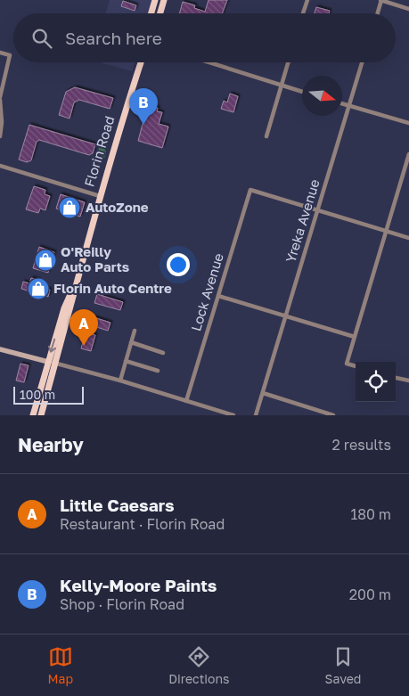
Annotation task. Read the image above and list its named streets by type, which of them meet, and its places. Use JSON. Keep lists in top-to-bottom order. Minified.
{"streets":{"main road":["Florin Road"],"street":["Yreka Avenue","Lock Avenue"]},"crossings":[["Yreka Avenue","Lock Avenue"]],"places":{"shop":["AutoZone","O'Reilly Auto Parts","Florin Auto Centre"]},"scale_bar":"100 m","north":"right","page":{"search":"Search here","pins":["B","A"],"scale":"100 m","heading":["Nearby","2 results"],"list":[{"mark":"A","name":"Little Caesars","note":"Restaurant · Florin Road","value":"180 m"},{"mark":"B","name":"Kelly-Moore Paints","note":"Shop · Florin Road","value":"200 m"}],"nav":["Map","Directions","Saved"]}}
